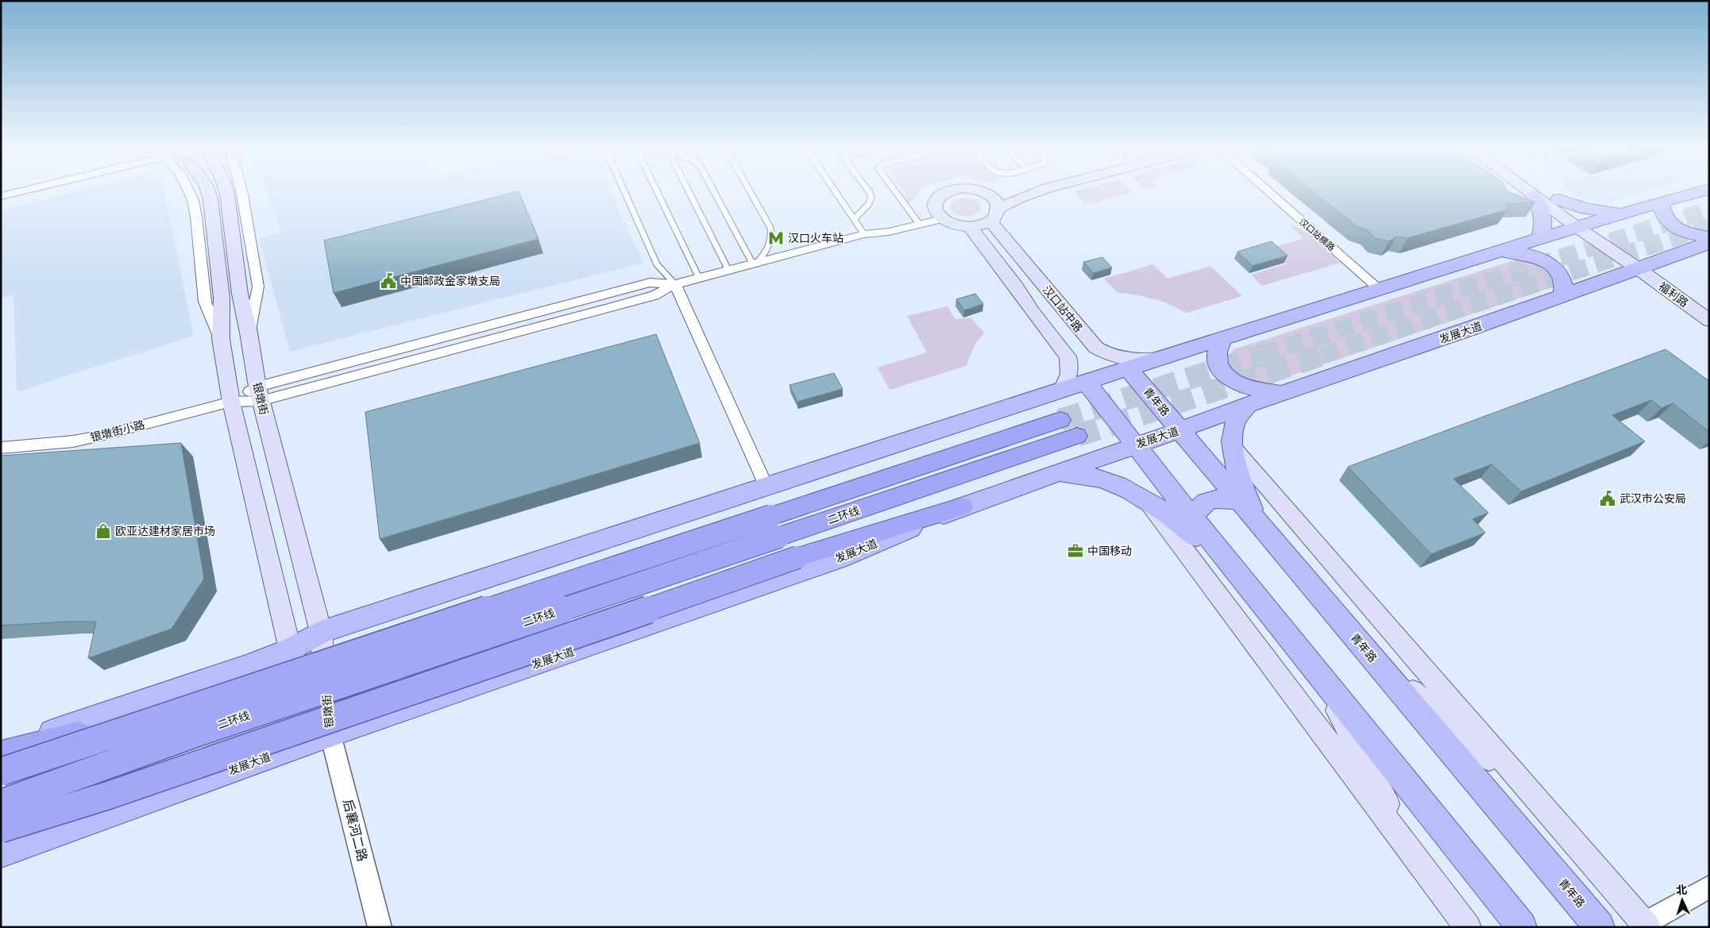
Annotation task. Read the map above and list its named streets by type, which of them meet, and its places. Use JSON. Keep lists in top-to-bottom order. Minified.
{"streets":{"highway":["二环线"],"main road":["福利路","汉口站中路","发展大道","银墩街","青年路"],"street":["汉口站横路","银墩街小路","后襄河二路"]},"crossings":[["福利路","发展大道"],["发展大道","银墩街"],["发展大道","青年路"],["发展大道","后襄河二路"],["银墩街","银墩街小路"],["银墩街","后襄河二路"]],"places":{"metro station":["汉口火车站"],"public building":["中国邮政金家墩支局","武汉市公安局"],"shop":["欧亚达建材家居市场"],"office":["中国移动"]},"north":"top"}
